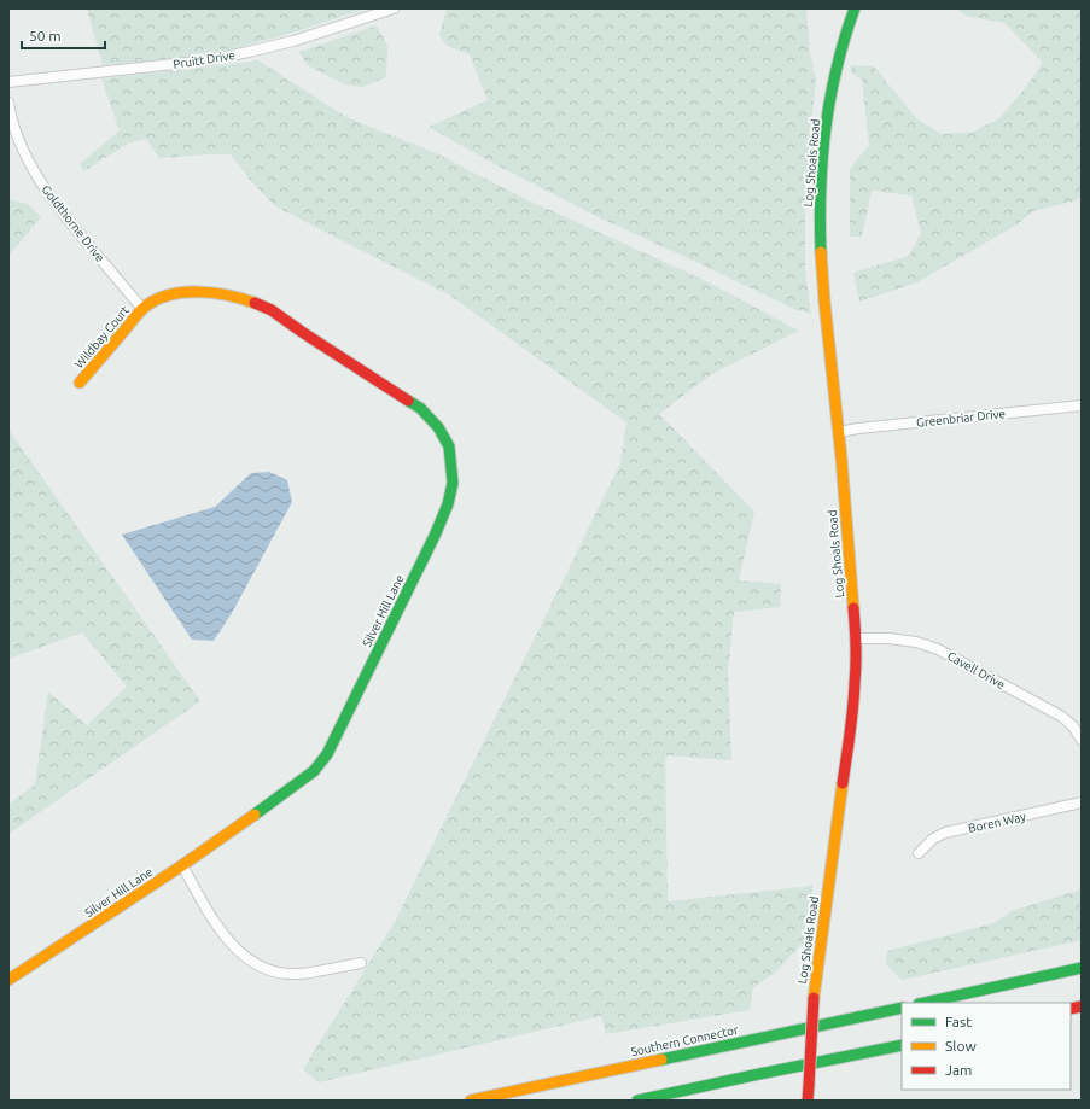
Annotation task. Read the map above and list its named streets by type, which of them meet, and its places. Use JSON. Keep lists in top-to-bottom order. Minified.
{"streets":{"main road":["Log Shoals Road","Wildbay Court","Silver Hill Lane","Southern Connector"],"street":["Pruitt Drive","Goldthorne Drive","Greenbriar Drive","Cavell Drive","Boren Way"]},"crossings":[["Log Shoals Road","Greenbriar Drive"],["Log Shoals Road","Cavell Drive"],["Goldthorne Drive","Wildbay Court"],["Goldthorne Drive","Silver Hill Lane"],["Wildbay Court","Silver Hill Lane"]],"legend":["Fast","Slow","Jam"],"scale_bar":"50 m"}
